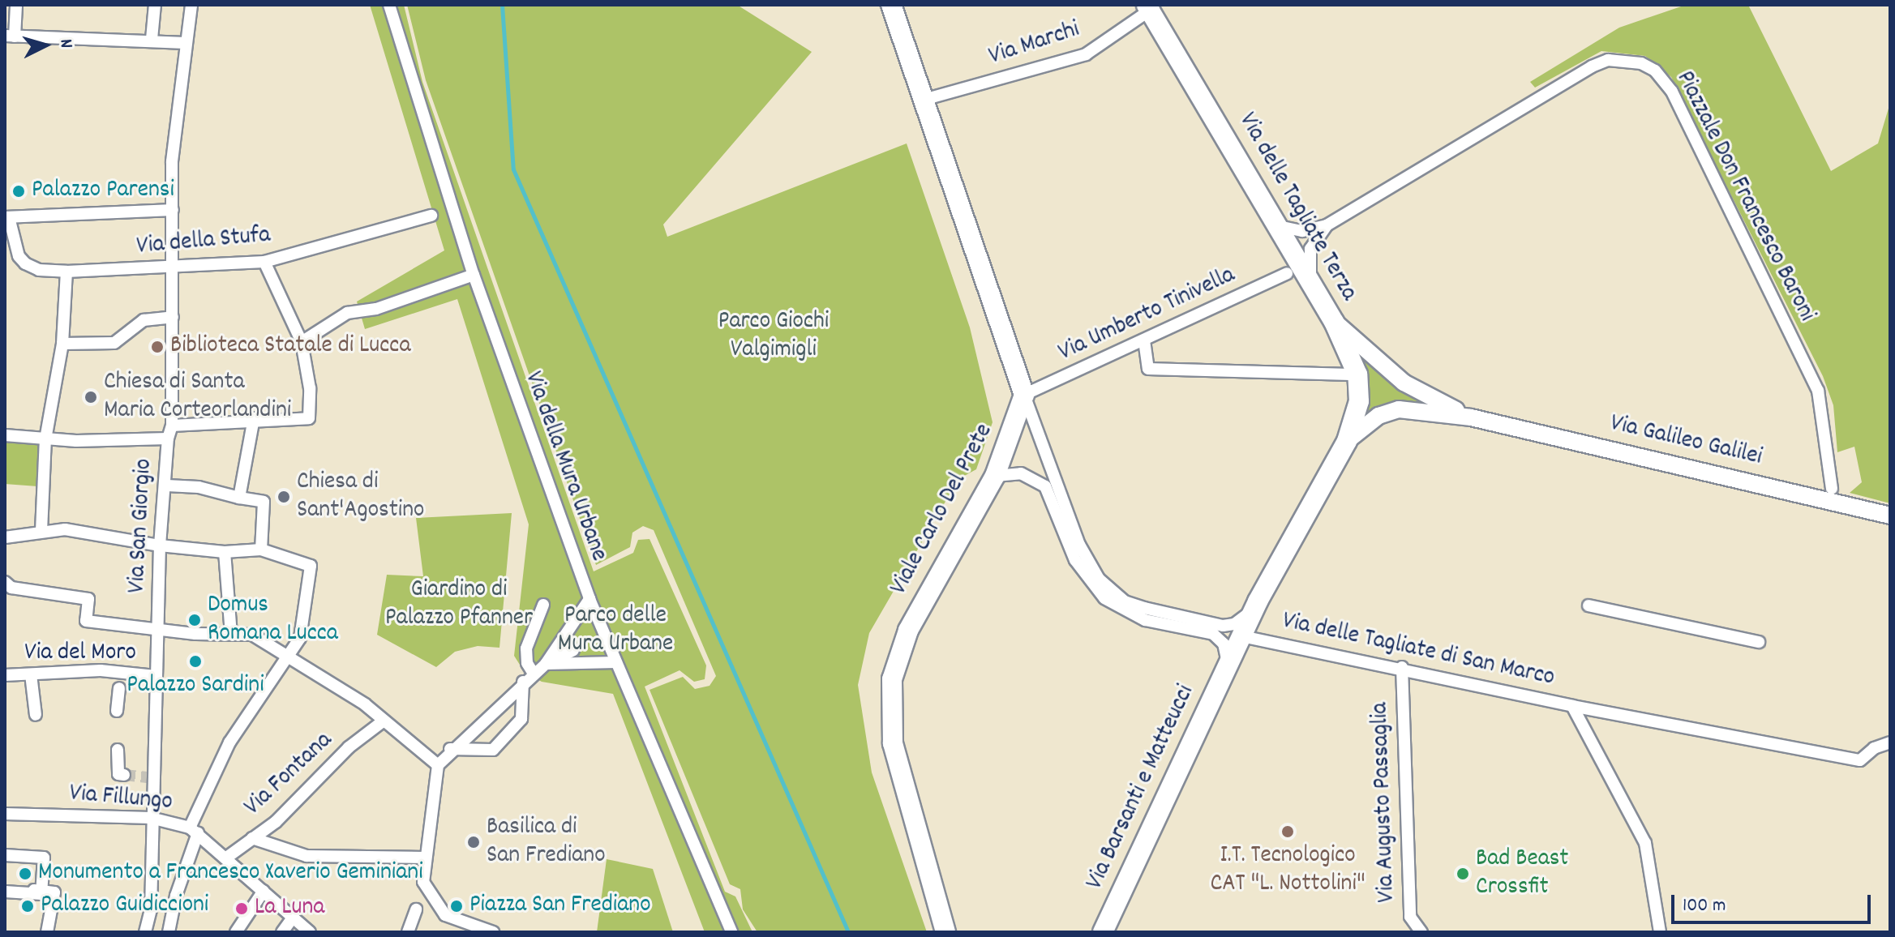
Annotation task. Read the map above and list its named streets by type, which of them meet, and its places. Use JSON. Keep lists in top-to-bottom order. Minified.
{"streets":{"main road":["Via delle Tagliate Terza","Via Galileo Galilei","Viale Carlo Del Prete","Via Barsanti e Matteucci"],"street":["Via Marchi","Piazzale Don Francesco Baroni","Via della Stufa","Via Umberto Tinivella","Via della Mura Urbane","Via San Giorgio","Via delle Tagliate di San Marco","Via del Moro","Via Fontana","Via Fillungo","Via Augusto Passaglia"]},"crossings":[["Via Marchi","Via delle Tagliate Terza"],["Piazzale Don Francesco Baroni","Via delle Tagliate Terza"],["Piazzale Don Francesco Baroni","Via Galileo Galilei"],["Via delle Tagliate Terza","Via Galileo Galilei"],["Via delle Tagliate Terza","Via Barsanti e Matteucci"],["Via della Stufa","Via San Giorgio"],["Via Umberto Tinivella","Viale Carlo Del Prete"],["Via Umberto Tinivella","Via Barsanti e Matteucci"],["Via Galileo Galilei","Via Barsanti e Matteucci"],["Viale Carlo Del Prete","Via Barsanti e Matteucci"],["Via San Giorgio","Via del Moro"],["Via San Giorgio","Via Fillungo"],["Via delle Tagliate di San Marco","Via Barsanti e Matteucci"],["Via delle Tagliate di San Marco","Via Augusto Passaglia"],["Via Fontana","Via Fillungo"]],"parks":["Parco Giochi Valgimigli","Giardino di Palazzo Pfanner","Parco delle Mura Urbane"],"places":["Palazzo Parensi","Biblioteca Statale di Lucca","Chiesa di Santa Maria Corteorlandini","Chiesa di Sant'Agostino","Domus Romana Lucca","Palazzo Sardini","I.T. Tecnologico CAT \"L. Nottolini\"","Basilica di San Frediano","Monumento a Francesco Xaverio Geminiani","Bad Beast Crossfit","Palazzo Guidiccioni","Piazza San Frediano","La Luna"],"scale_bar":"100 m","north":"right"}
